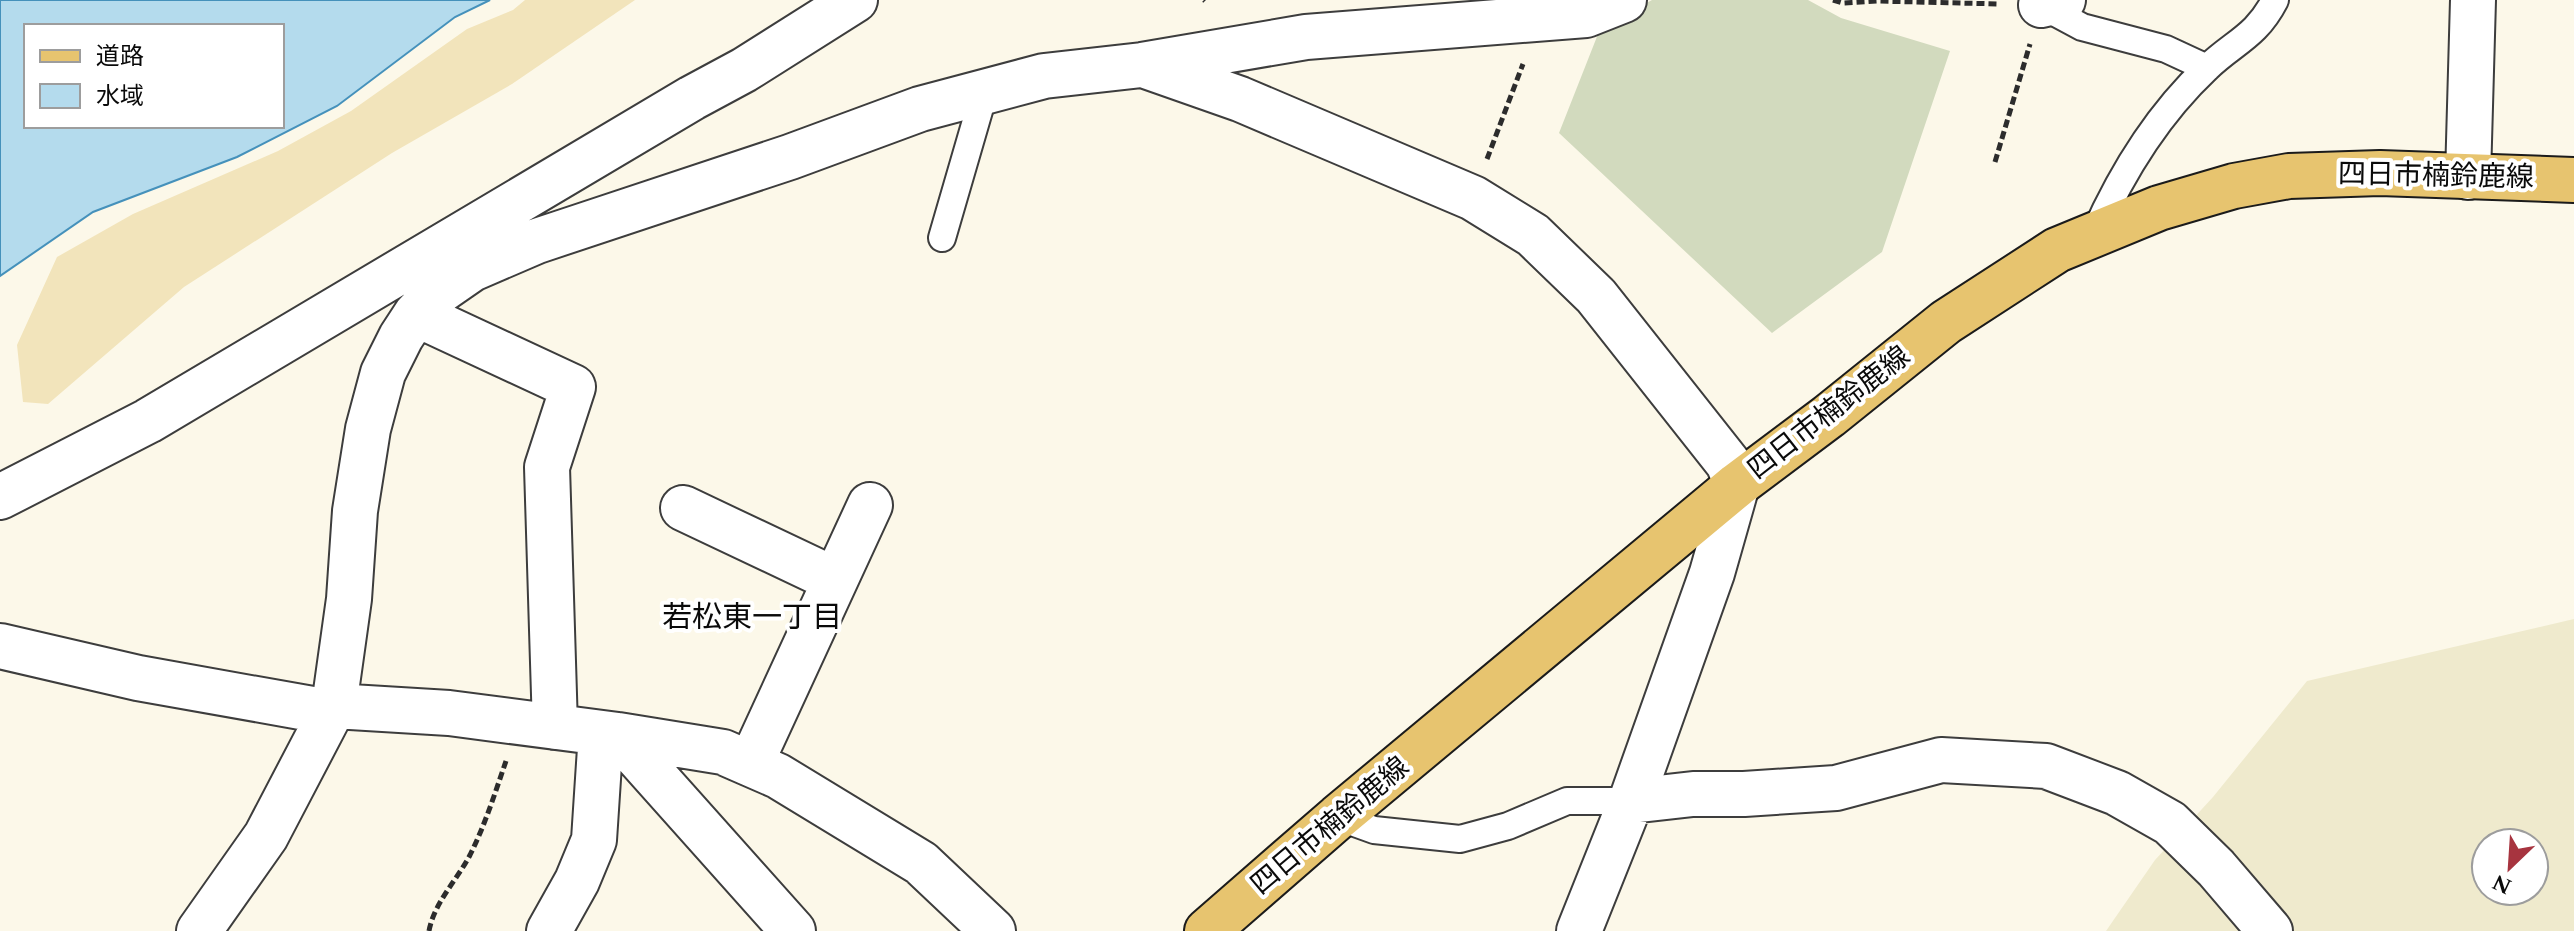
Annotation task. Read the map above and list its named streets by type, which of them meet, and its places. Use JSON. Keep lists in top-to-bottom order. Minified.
{"streets":{"main road":["四日市楠鈴鹿線"]},"districts":["若松東一丁目"],"legend":["道路","水域"],"north":"bottom left"}
